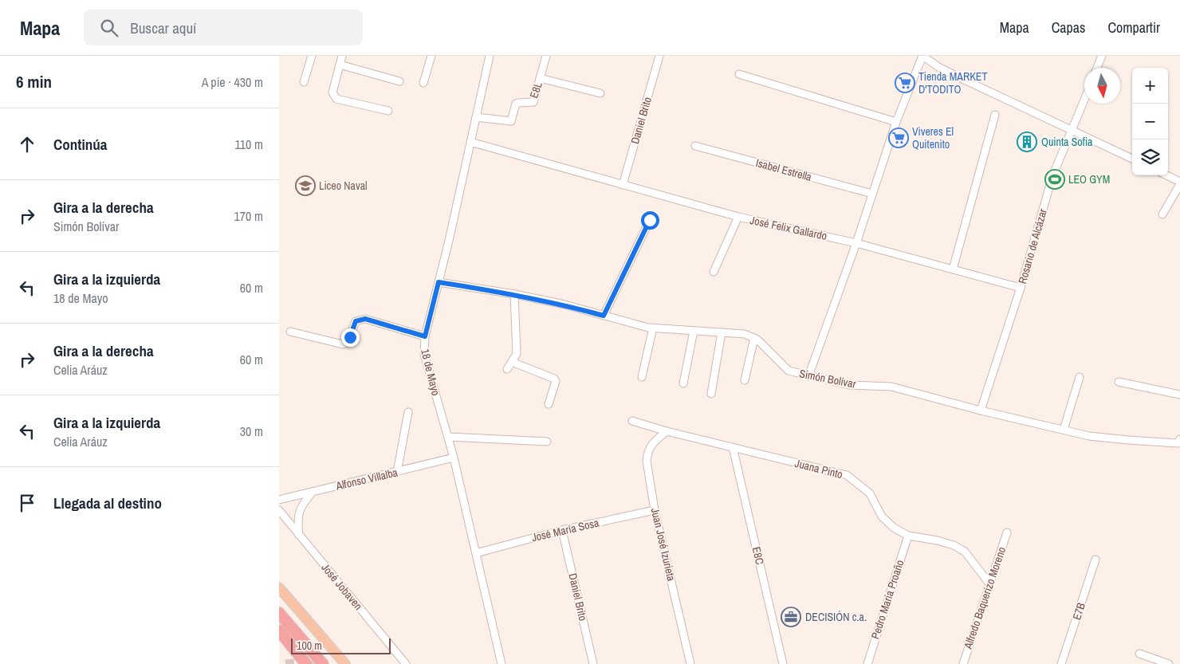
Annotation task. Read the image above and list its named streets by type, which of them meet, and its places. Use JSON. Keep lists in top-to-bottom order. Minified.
{"streets":{"street":["E8L","Daniel Brito","Isabel Estrella","José Felix Gallardo","Rosario de Alcázar","18 de Mayo","Simón Bolívar","Juana Pinto","Alfonso Villalba","José María Sosa","Juan José Izurieta","E8C","José Jobaven","Alfredo Baquerizo Moreno","Pedro María Proaño","E7B"]},"crossings":[["E8L","18 de Mayo"],["Daniel Brito","José Felix Gallardo"],["Daniel Brito","José María Sosa"],["José Felix Gallardo","Rosario de Alcázar"],["José Felix Gallardo","18 de Mayo"],["Rosario de Alcázar","Simón Bolívar"],["18 de Mayo","Simón Bolívar"],["18 de Mayo","Alfonso Villalba"],["18 de Mayo","José María Sosa"],["Juana Pinto","Juan José Izurieta"],["Juana Pinto","E8C"],["Juana Pinto","Alfredo Baquerizo Moreno"],["Juana Pinto","Pedro María Proaño"],["José María Sosa","Juan José Izurieta"]],"places":{"supermarket":["Tienda MARKET D'TODITO","Viveres El Quitenito"],"building":["Quinta Sofia"],"sports":["LEO GYM"],"school or university":["Liceo Naval"],"office":["DECISIÓN c.a."]},"scale_bar":"100 m","north":"bottom","page":{"header":"Mapa","search":"Buscar aquí","nav":["Mapa","Capas","Compartir"],"heading":["6 min","A pie · 430 m"],"map_buttons":["+","−"],"list":[["Continúa","110 m"],["Gira a la derecha","Simón Bolívar","170 m"],["Gira a la izquierda","18 de Mayo","60 m"],["Gira a la derecha","Celia Aráuz","60 m"],["Gira a la izquierda","Celia Aráuz","30 m"],"Llegada al destino"],"scale":"100 m"}}
